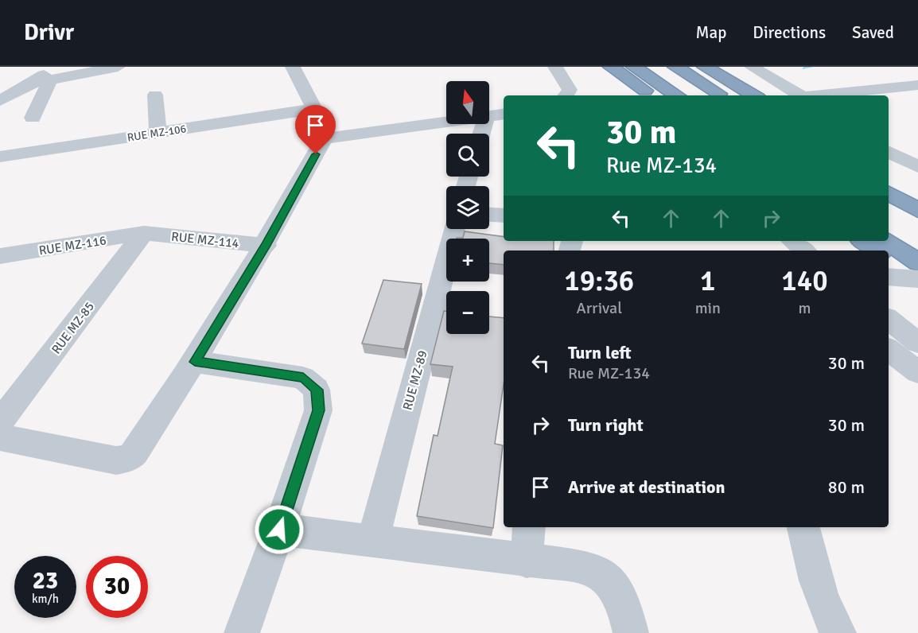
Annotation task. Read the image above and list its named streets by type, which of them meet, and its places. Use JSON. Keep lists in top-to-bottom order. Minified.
{"streets":{"street":["RUE MZ-106","RUE MZ-114","RUE MZ-116","RUE MZ-85","RUE MZ-89"]},"crossings":[["RUE MZ-114","RUE MZ-116"],["RUE MZ-114","RUE MZ-85"],["RUE MZ-116","RUE MZ-85"]],"north":"top","page":{"header":"Drivr","nav":["Map","Directions","Saved"],"map_buttons":["+","−"],"turn":["30 m","Rue MZ-134"],"eta":["19:36","Arrival","1","min","140","m"],"list":[{"name":"Turn left","note":"Rue MZ-134","value":"30 m"},{"name":"Turn right","value":"30 m"},{"name":"Arrive at destination","value":"80 m"}],"speed":"23 km/h","limit":"30"}}
